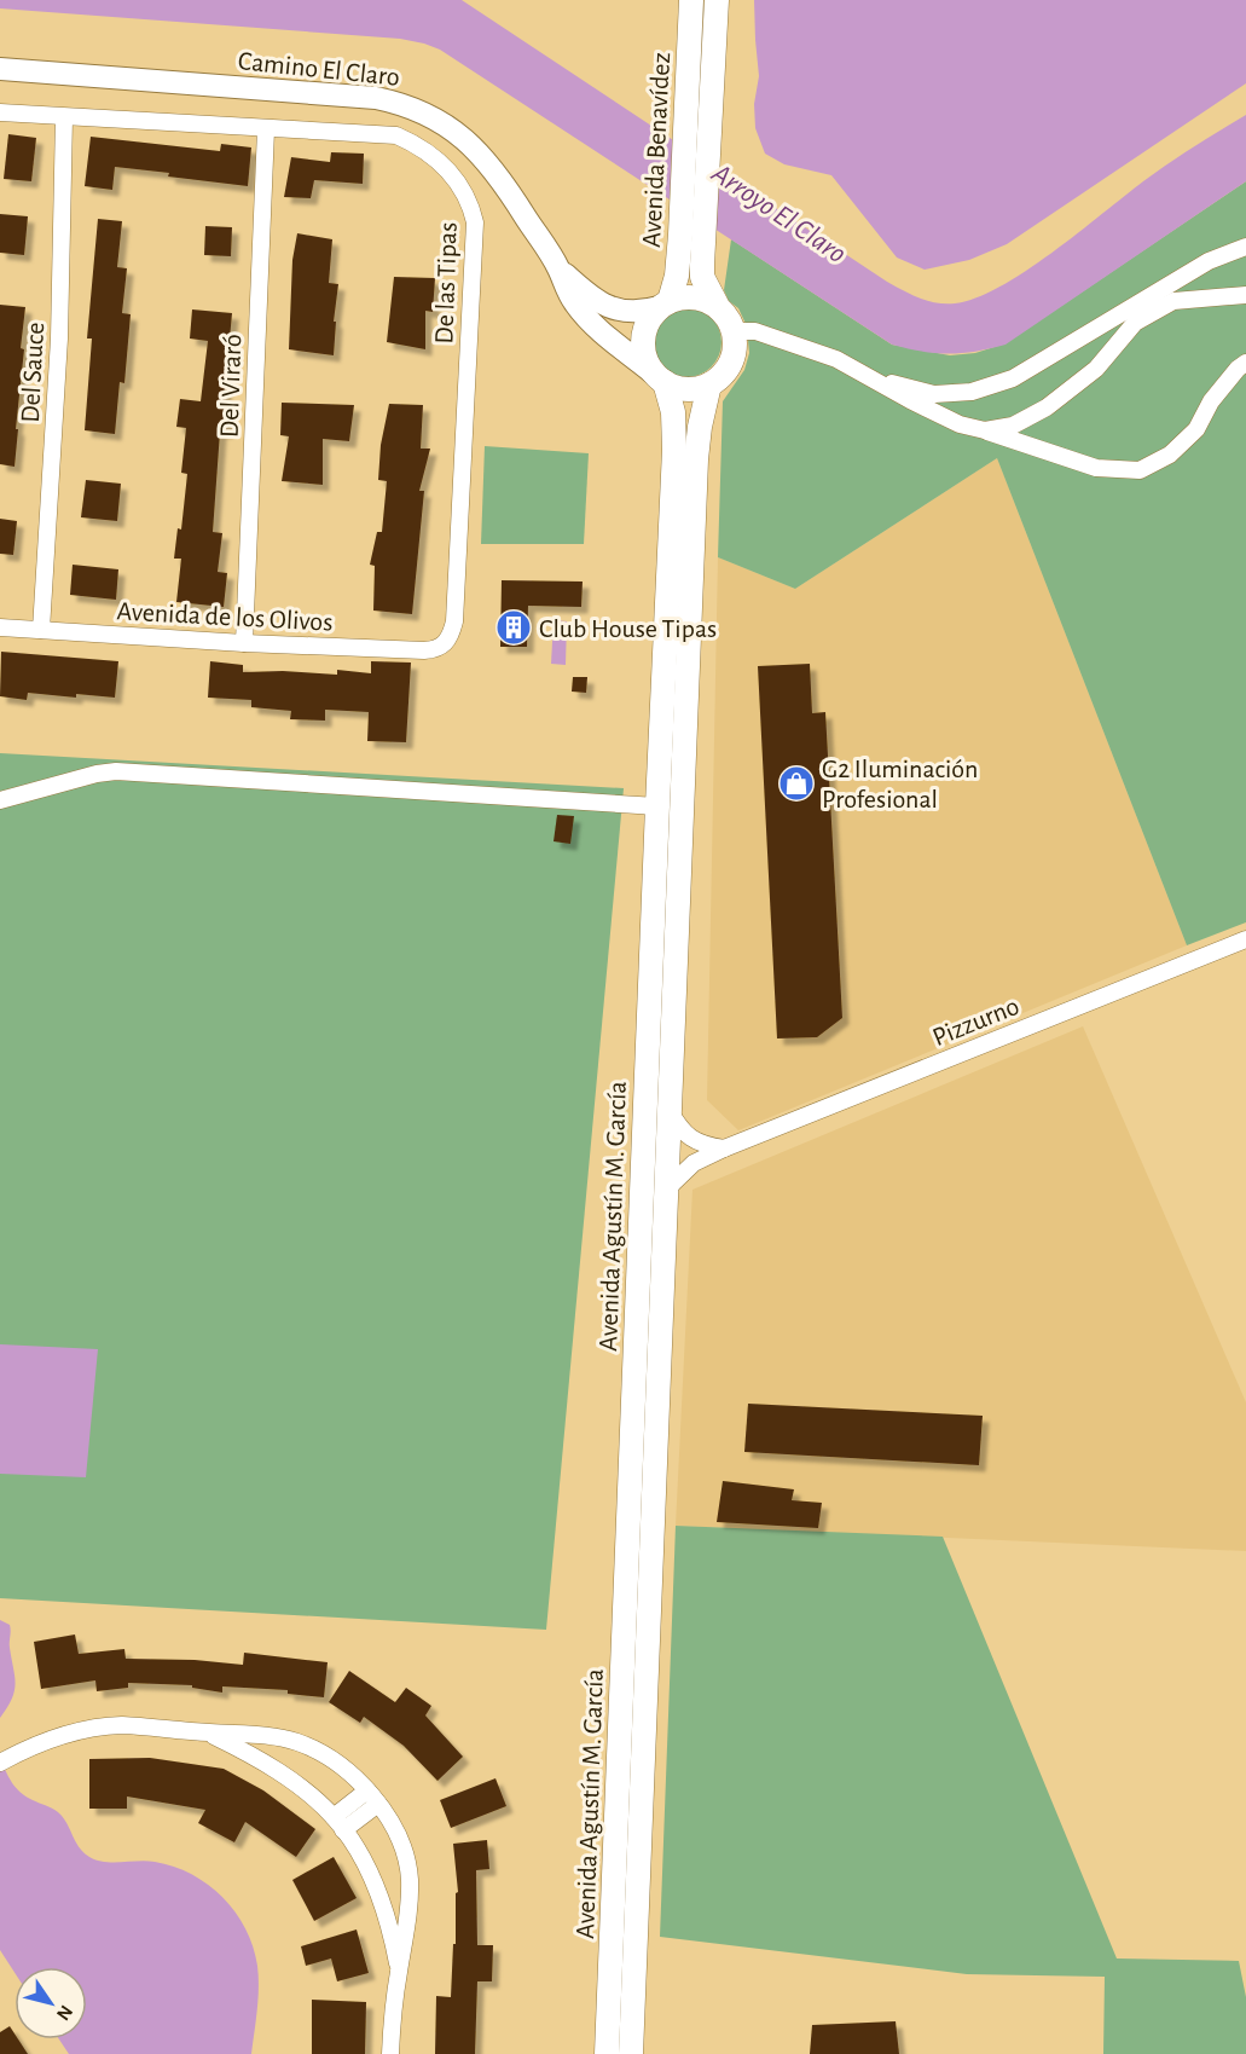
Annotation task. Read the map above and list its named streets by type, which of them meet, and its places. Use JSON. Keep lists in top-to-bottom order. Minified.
{"streets":{"main road":["Avenida Benavídez","Avenida Agustín M. García"],"street":["Camino El Claro","De las Tipas","Del Sauce","Del Viraró","Avenida de los Olivos","Pizzurno"]},"crossings":[["Camino El Claro","Avenida Benavídez"],["Camino El Claro","Avenida Agustín M. García"],["Avenida Benavídez","Avenida Agustín M. García"],["De las Tipas","Del Sauce"],["De las Tipas","Del Viraró"],["De las Tipas","Avenida de los Olivos"],["Del Sauce","Avenida de los Olivos"],["Del Viraró","Avenida de los Olivos"],["Pizzurno","Avenida Agustín M. García"]],"water":["Arroyo El Claro"],"places":{"building":["Club House Tipas"],"shop":["G2 Iluminación Profesional"]},"north":"bottom right"}
